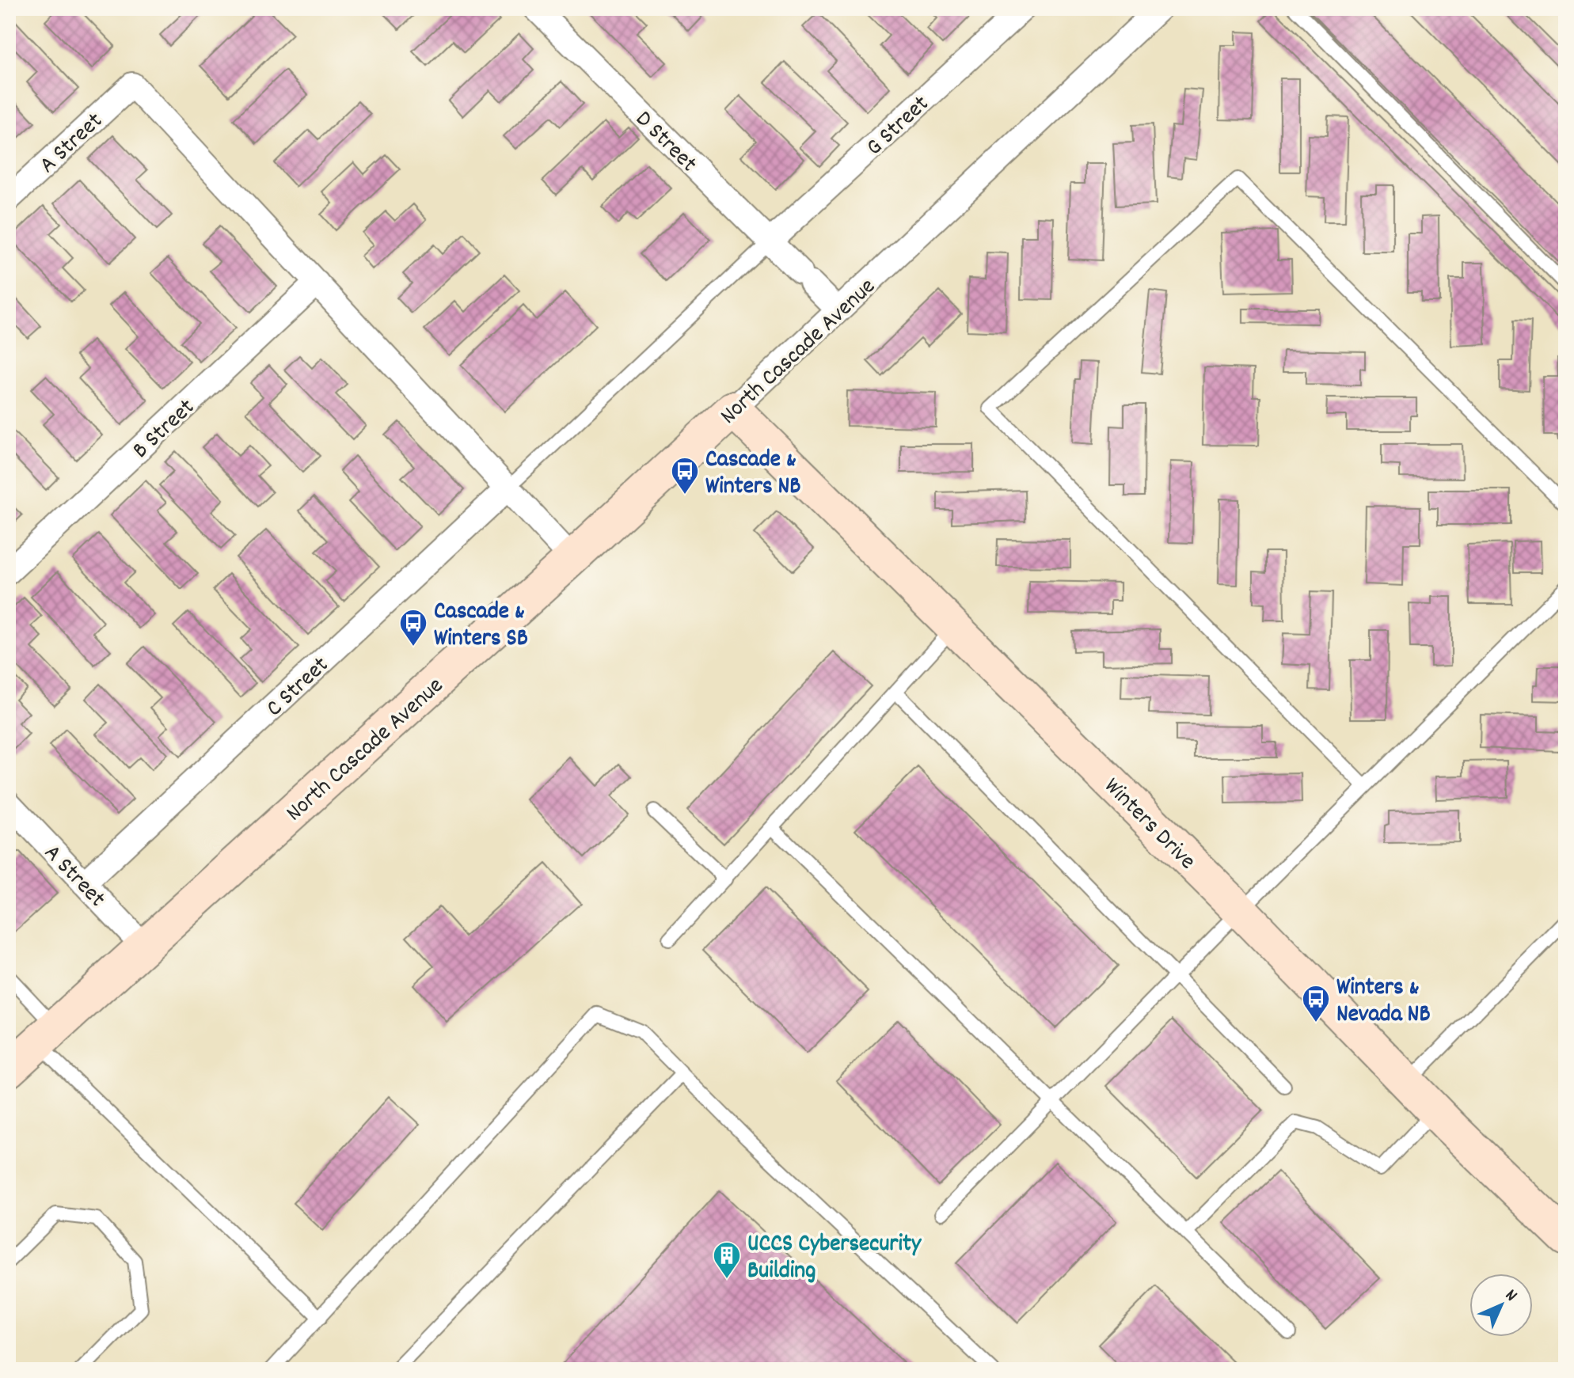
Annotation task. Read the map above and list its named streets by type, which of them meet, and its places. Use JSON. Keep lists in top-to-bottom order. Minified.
{"streets":{"street":["G Street","D Street","A Street","North Cascade Avenue","B Street","C Street","Winters Drive"]},"crossings":[["G Street","D Street"],["D Street","North Cascade Avenue"],["A Street","North Cascade Avenue"],["A Street","B Street"],["A Street","C Street"],["North Cascade Avenue","Winters Drive"]],"places":{"bus stop":["Cascade & Winters NB","Cascade & Winters SB","Winters & Nevada NB"],"building":["UCCS Cybersecurity Building"]},"north":"top right"}
